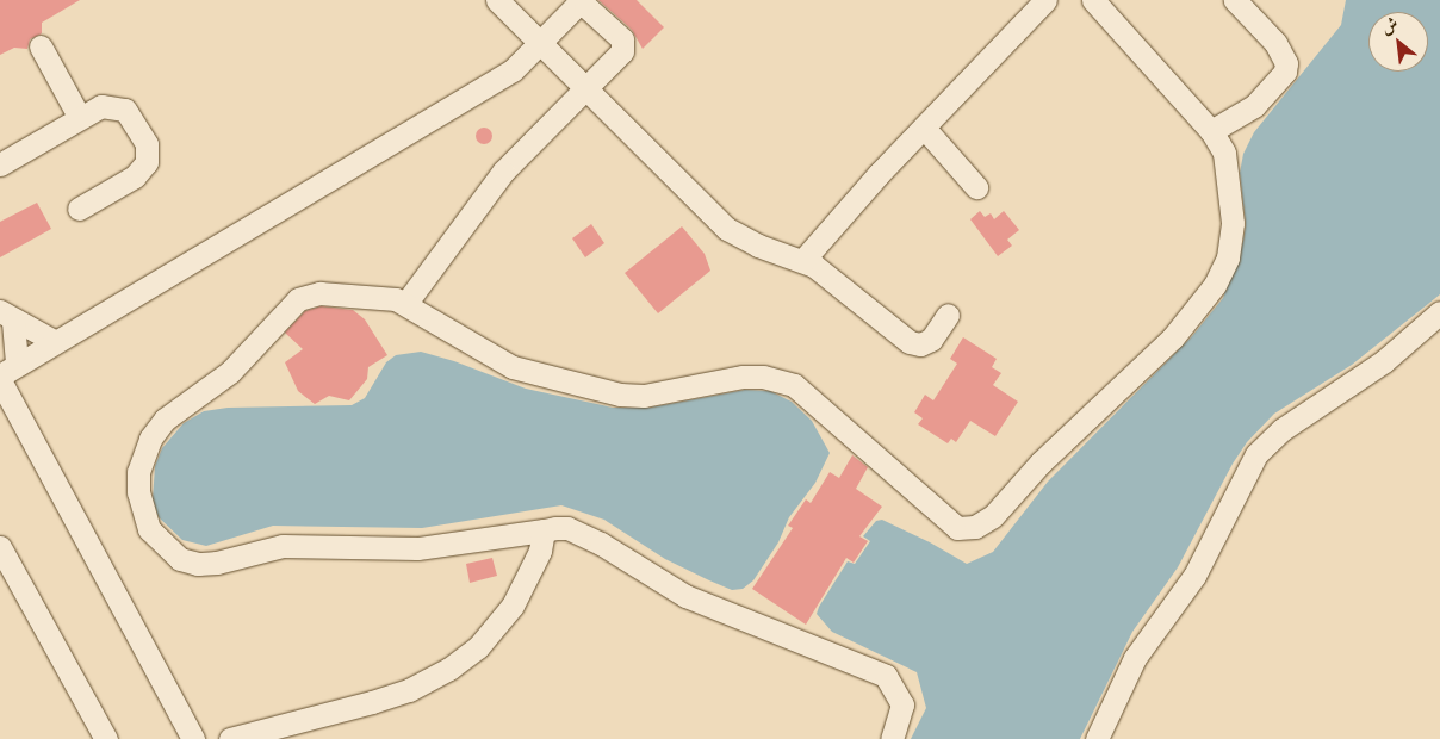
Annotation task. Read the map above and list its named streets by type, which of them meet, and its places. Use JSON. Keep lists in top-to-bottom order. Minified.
{"north":"top left"}
